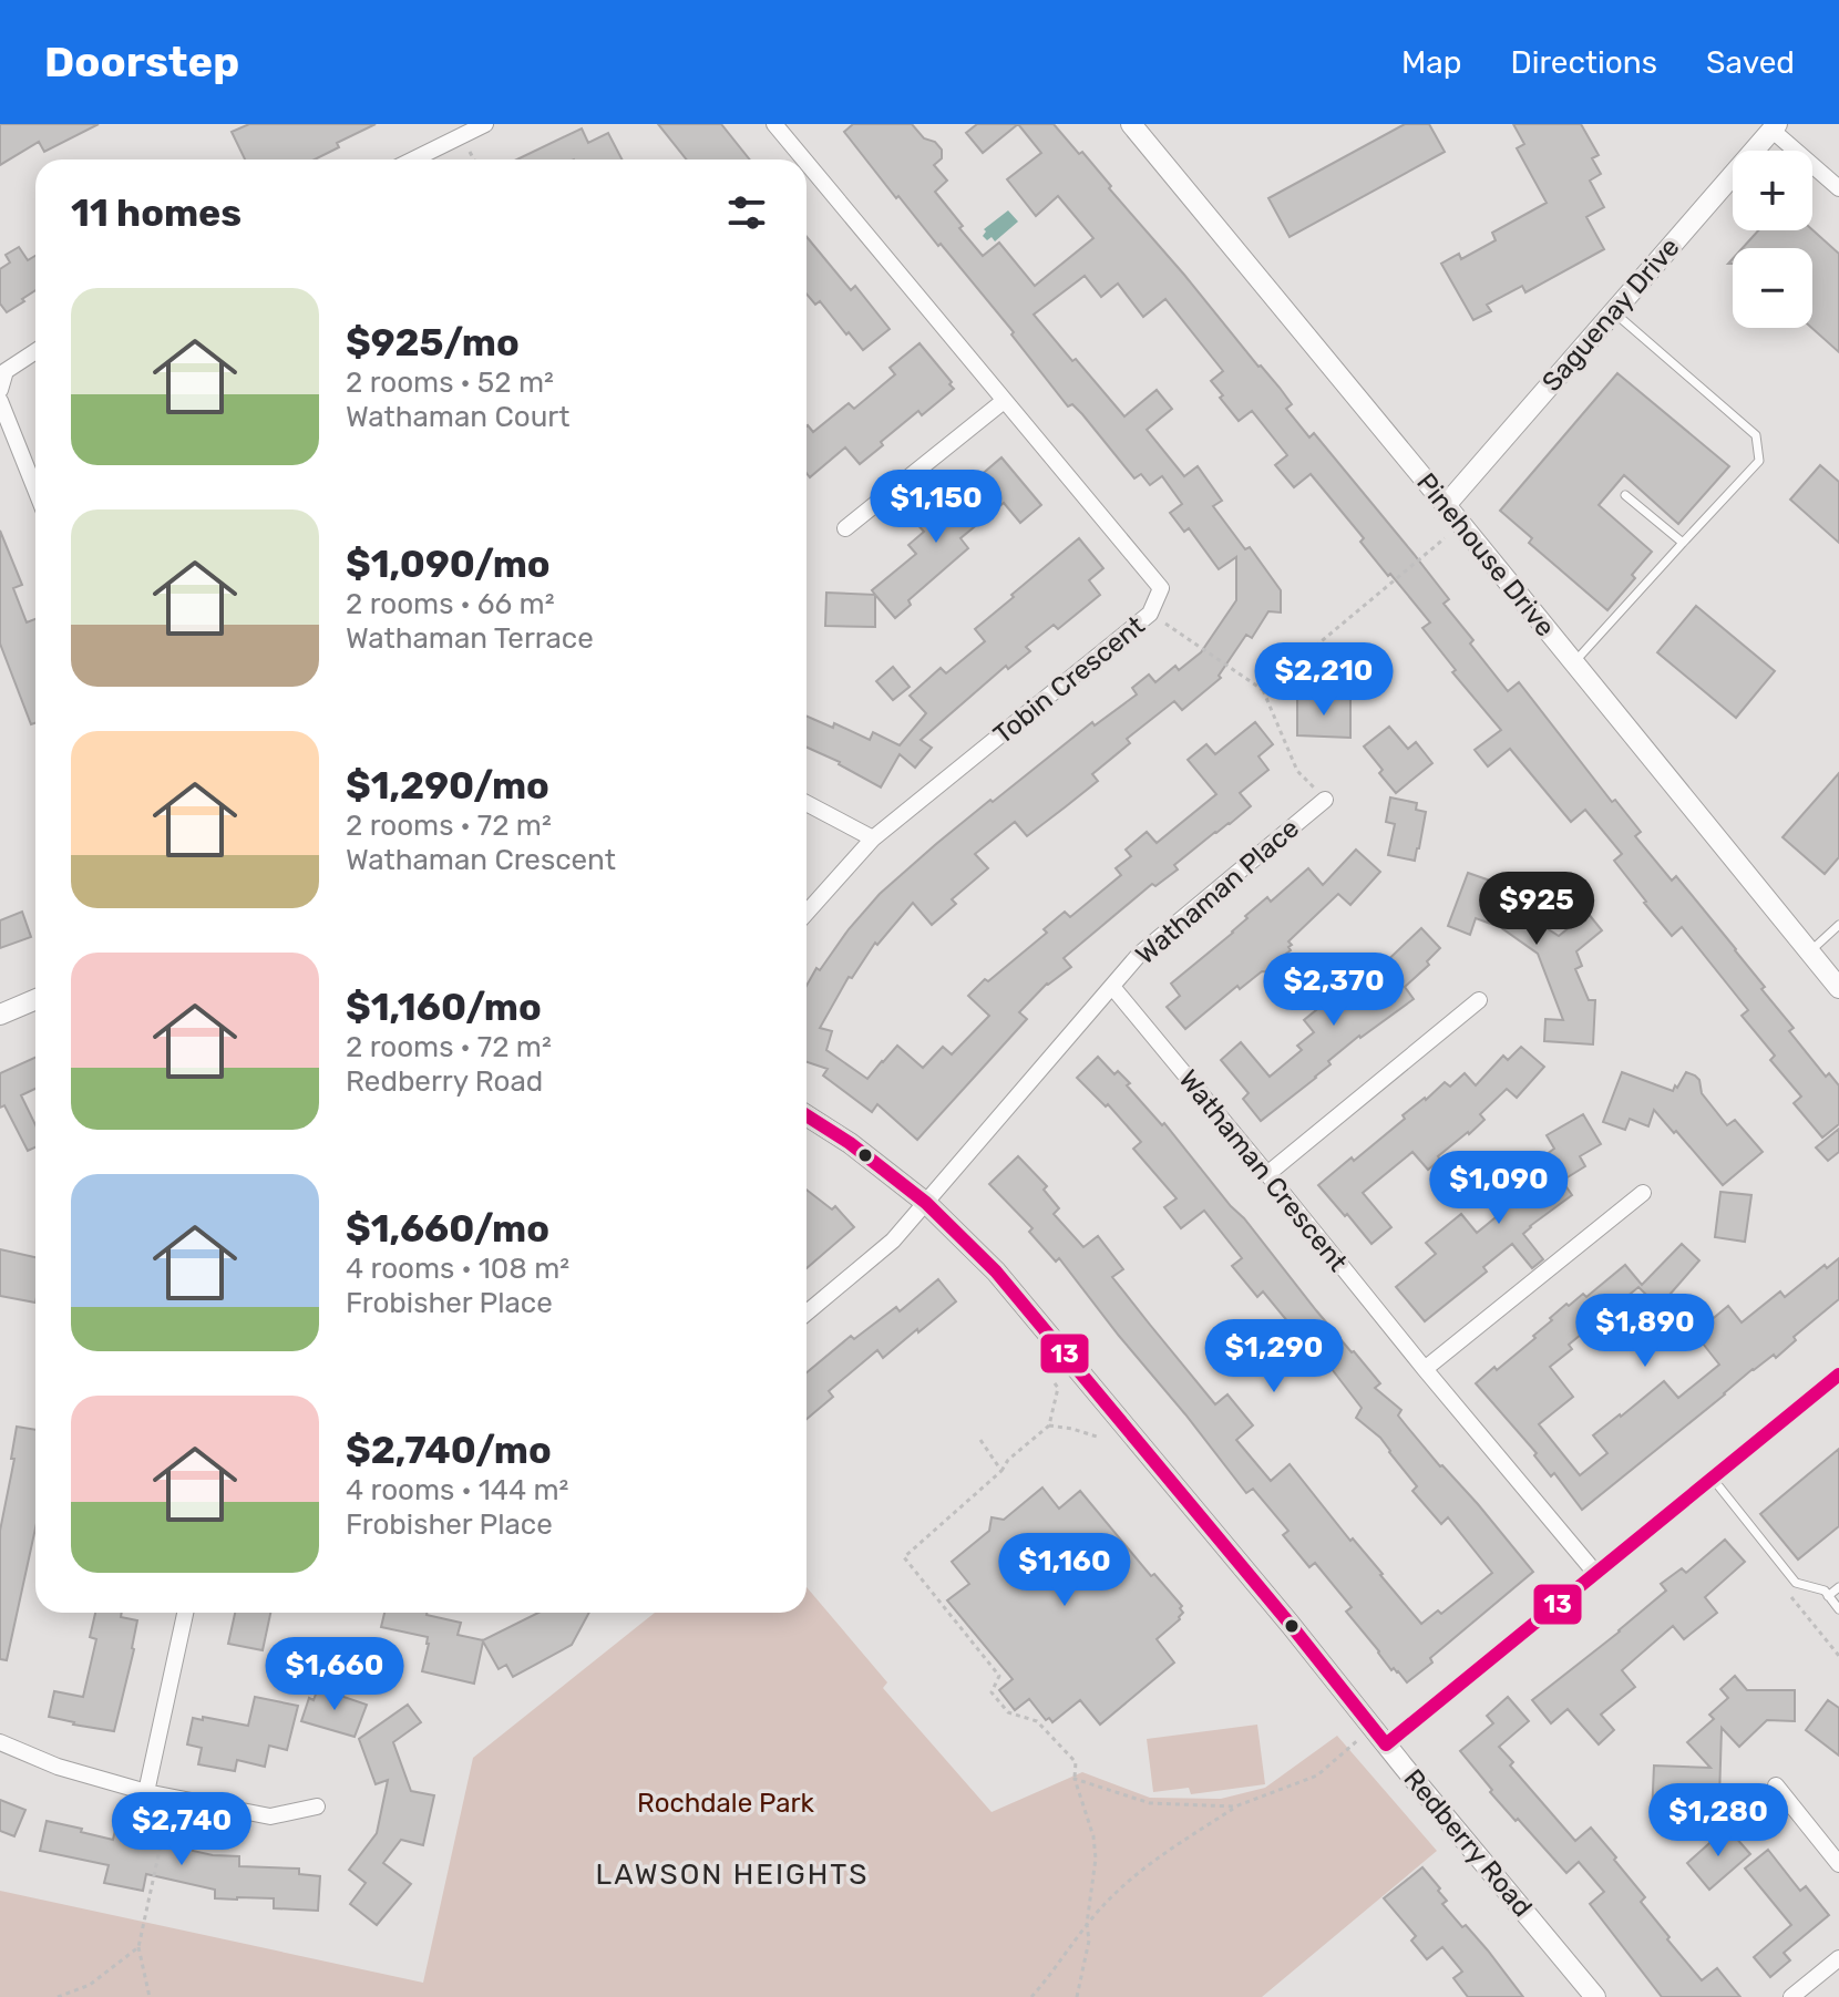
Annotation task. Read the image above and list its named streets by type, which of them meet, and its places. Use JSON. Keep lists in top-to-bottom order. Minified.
{"streets":{"street":["Saguenay Drive","Pinehouse Drive","Tobin Crescent","Wathaman Place","Wathaman Crescent","Redberry Road"]},"crossings":[["Saguenay Drive","Pinehouse Drive"],["Wathaman Place","Wathaman Crescent"]],"districts":["LAWSON HEIGHTS"],"parks":["Rochdale Park"],"lines":["transit line 13"],"page":{"header":"Doorstep","nav":["Map","Directions","Saved"],"map_buttons":["+","−"],"heading":"11 homes","list":[{"name":"$925/mo","note":"2 rooms · 52 m² · Wathaman Court"},{"name":"$1,090/mo","note":"2 rooms · 66 m² · Wathaman Terrace"},{"name":"$1,290/mo","note":"2 rooms · 72 m² · Wathaman Crescent"},{"name":"$1,160/mo","note":"2 rooms · 72 m² · Redberry Road"},{"name":"$1,660/mo","note":"4 rooms · 108 m² · Frobisher Place"},{"name":"$2,740/mo","note":"4 rooms · 144 m² · Frobisher Place"}],"price":["$1,150","$2,210","$925","$2,370","$1,090","$1,890","$1,290","$1,160","$1,660","$1,280","$2,740"]}}
